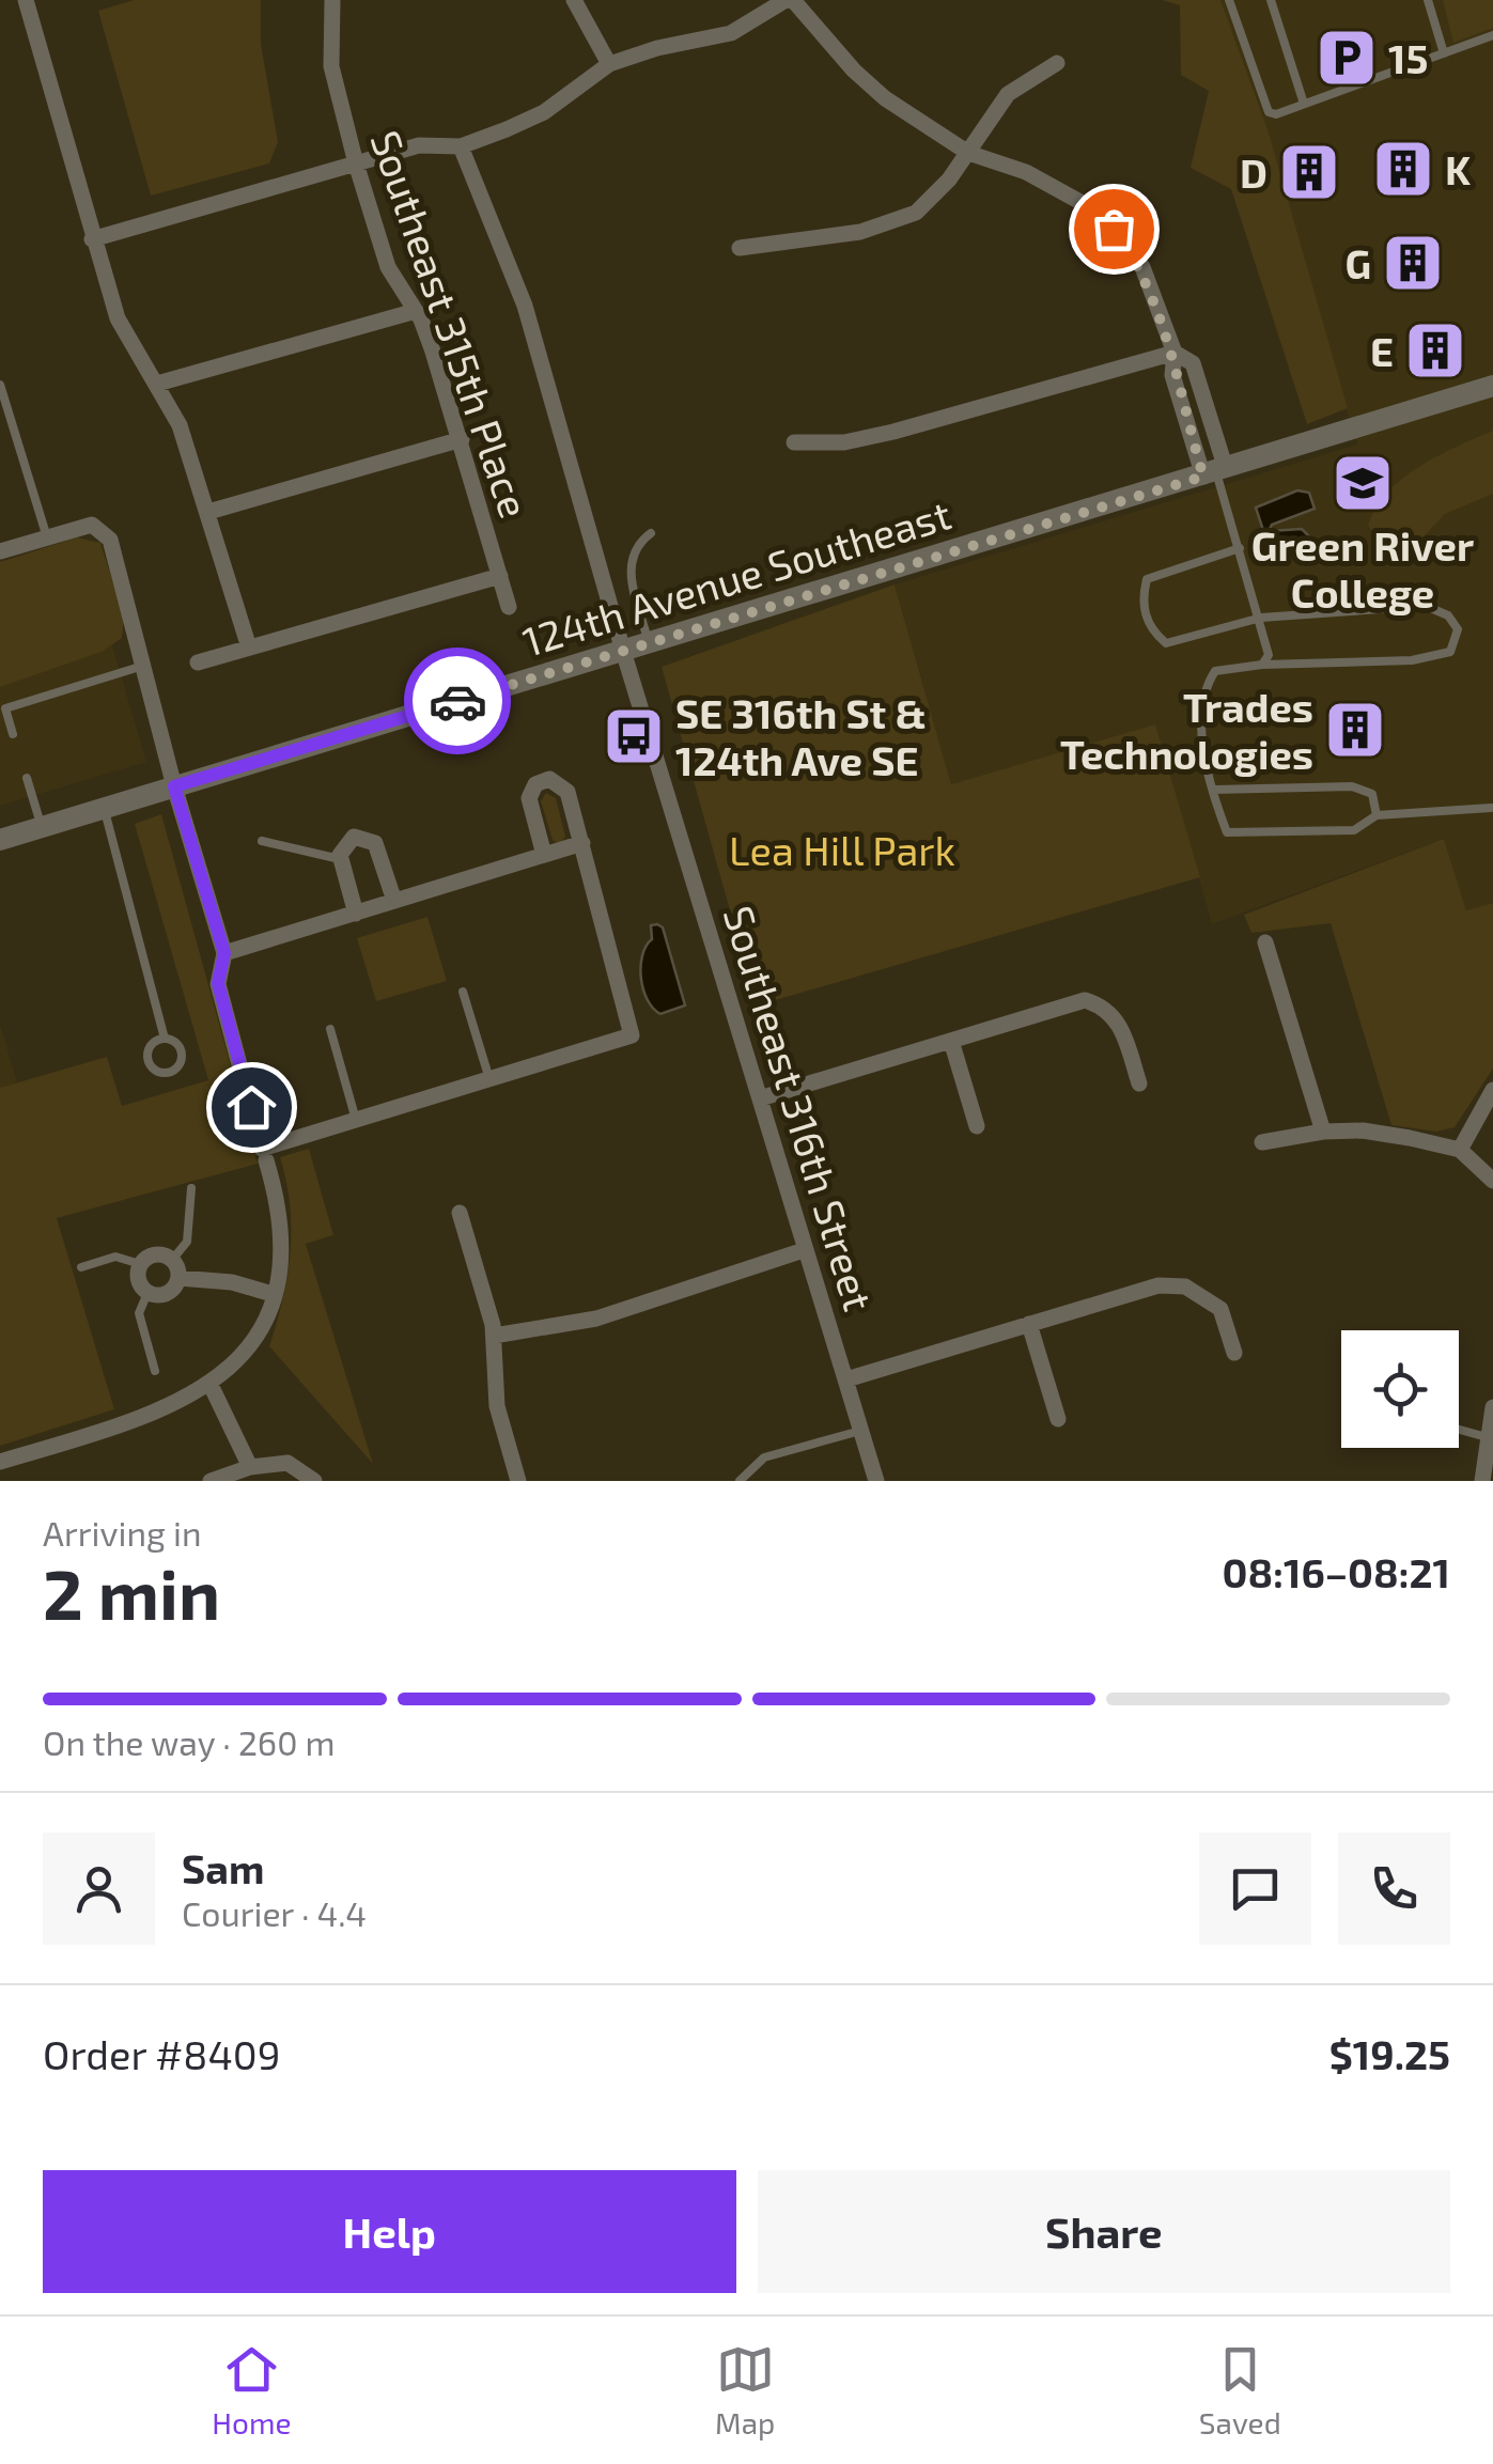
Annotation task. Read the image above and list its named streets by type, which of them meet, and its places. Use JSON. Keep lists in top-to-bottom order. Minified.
{"streets":{"street":["Southeast 315th Place","124th Avenue Southeast","Southeast 316th Street"]},"crossings":[["124th Avenue Southeast","Southeast 316th Street"]],"parks":["Lea Hill Park"],"places":{"parking":["15"],"building":["K","D","G","E","Trades Technologies"],"school or university":["Green River College"],"bus stop":["SE 316th St & 124th Ave SE"]},"page":{"heading":["2 min","Arriving in","08:16–08:21"],"panel":["Sam","Courier · 4.4","Order #8409","$19.25"],"bar":"On the way · 260 m","buttons":["Help","Share"],"tabs":["Home","Map","Saved"]}}
